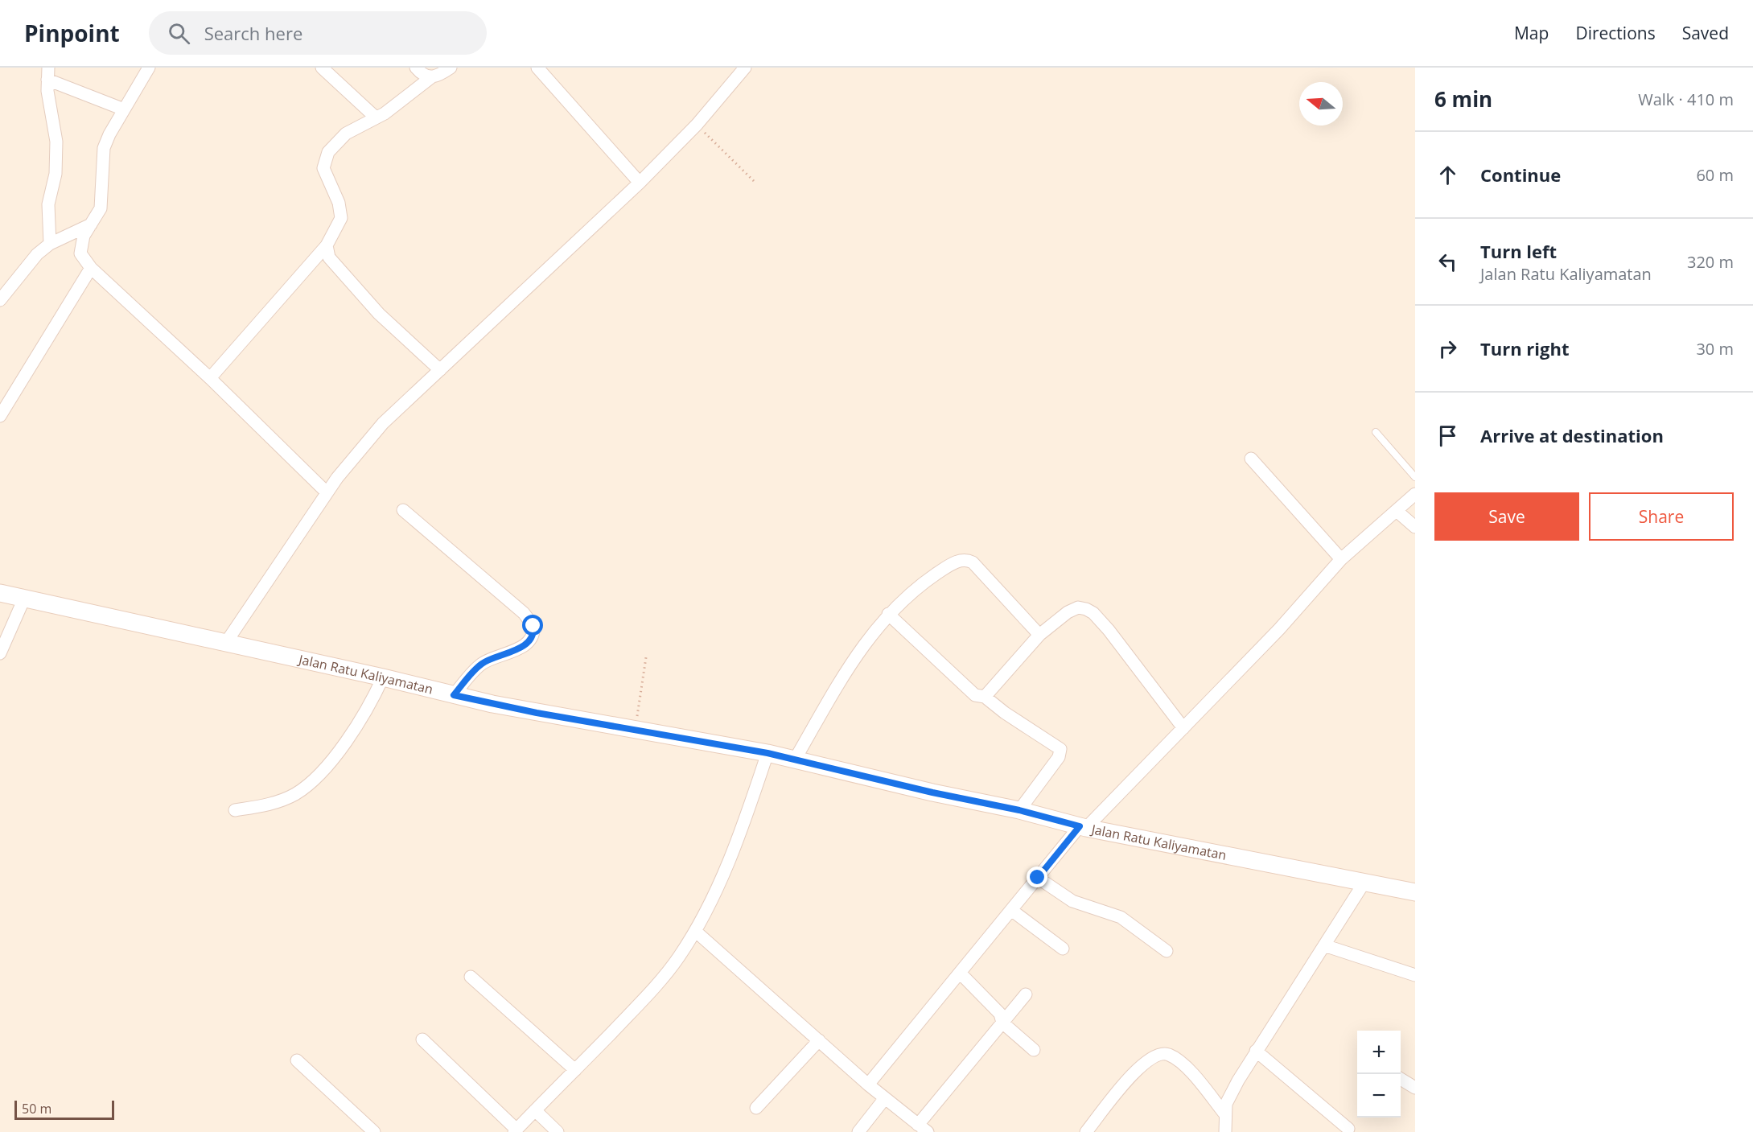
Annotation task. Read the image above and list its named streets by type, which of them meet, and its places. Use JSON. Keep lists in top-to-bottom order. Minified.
{"streets":{"main road":["Jalan Ratu Kaliyamatan"]},"scale_bar":"50 m","north":"left","page":{"header":"Pinpoint","search":"Search here","nav":["Map","Directions","Saved"],"heading":["6 min","Walk · 410 m"],"list":[["Continue","60 m"],["Turn left","Jalan Ratu Kaliyamatan","320 m"],["Turn right","30 m"],"Arrive at destination"],"buttons":["Save","Share"],"map_buttons":["+","−"],"scale":"50 m"}}
